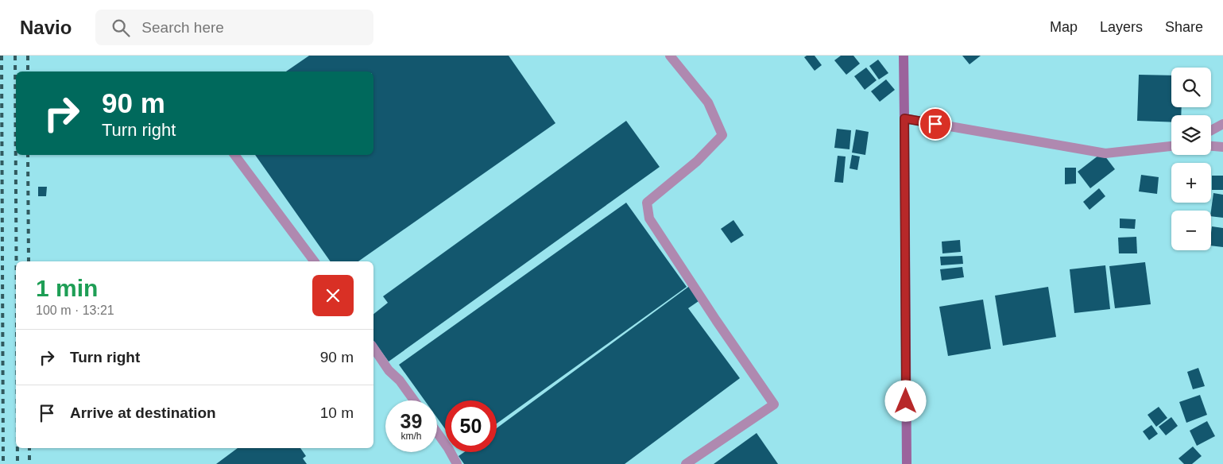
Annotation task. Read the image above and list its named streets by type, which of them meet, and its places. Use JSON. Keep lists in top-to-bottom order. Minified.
{"page":{"header":"Navio","search":"Search here","nav":["Map","Layers","Share"],"map_buttons":["+","−"],"turn":["90 m","Turn right"],"heading":["1 min","100 m · 13:21"],"list":[{"name":"Turn right","value":"90 m"},{"name":"Arrive at destination","value":"10 m"}],"speed":"39 km/h","limit":"50"}}
